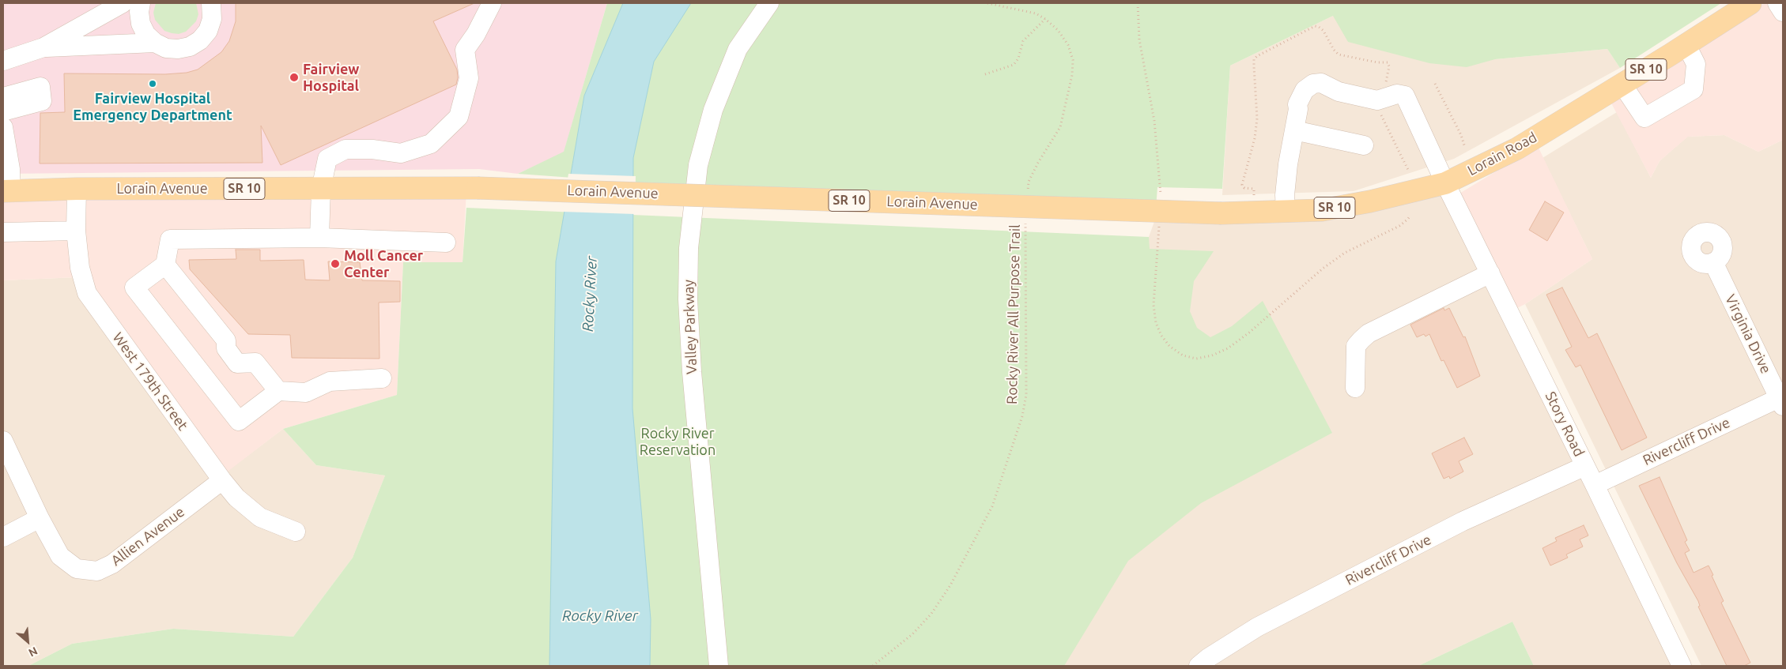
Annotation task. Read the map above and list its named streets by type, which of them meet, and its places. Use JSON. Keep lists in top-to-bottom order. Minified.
{"streets":{"main road":["SR 10","Lorain Road","Lorain Avenue"],"street":["Valley Parkway","Virginia Drive","West 179th Street","Story Road","Rivercliff Drive","Allien Avenue"],"path":["Rocky River All Purpose Trail"]},"crossings":[["Lorain Road","Lorain Avenue"],["Lorain Road","Story Road"],["Lorain Avenue","West 179th Street"],["Virginia Drive","Rivercliff Drive"],["West 179th Street","Allien Avenue"],["Story Road","Rivercliff Drive"]],"water":["Rocky River"],"parks":["Rocky River Reservation"],"places":["Fairview Hospital","Fairview Hospital Emergency Department","Moll Cancer Center"],"north":"bottom right"}
